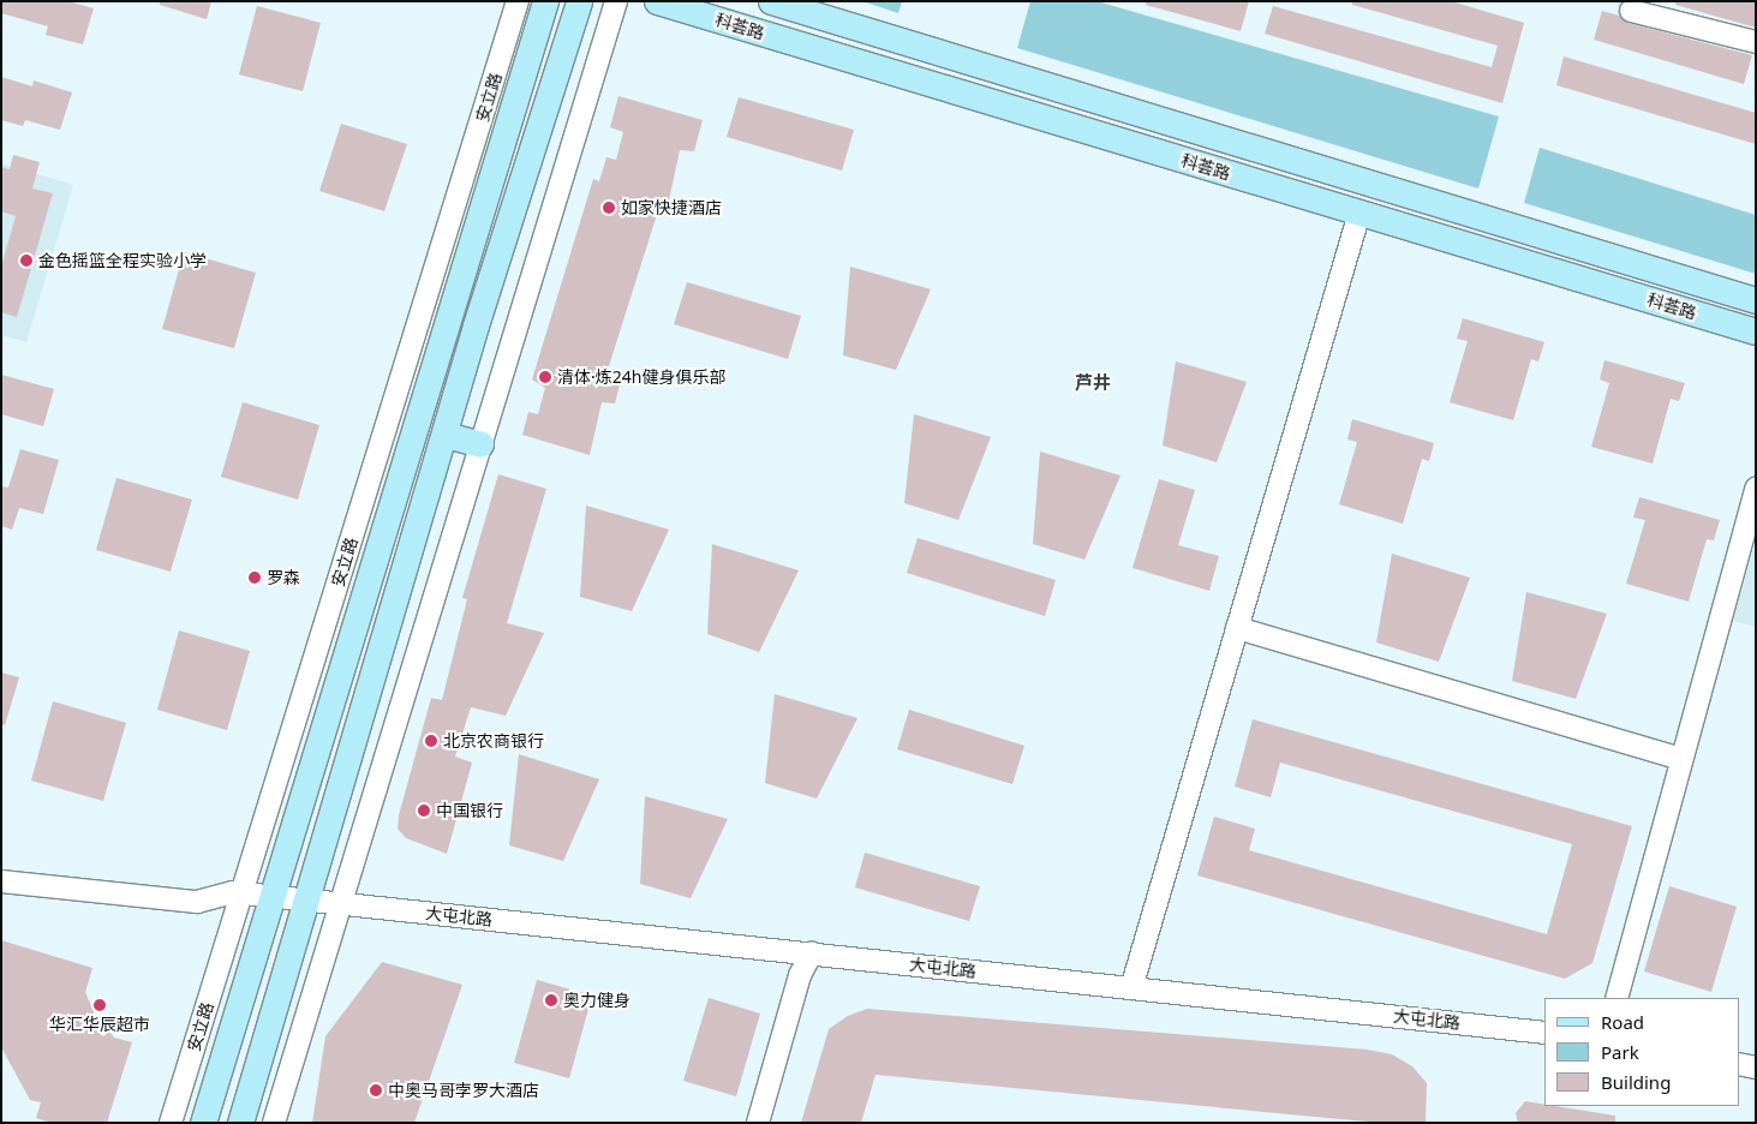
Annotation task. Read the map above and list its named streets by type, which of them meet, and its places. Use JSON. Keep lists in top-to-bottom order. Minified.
{"streets":{"main road":["科荟路","安立路"],"street":["大屯北路"]},"districts":["芦井"],"places":["如家快捷酒店","金色摇篮全程实验小学","清体·炼24h健身俱乐部","罗森","北京农商银行","中国银行","奥力健身","华汇华辰超市","中奥马哥孛罗大酒店"],"legend":["Road","Park","Building"]}
